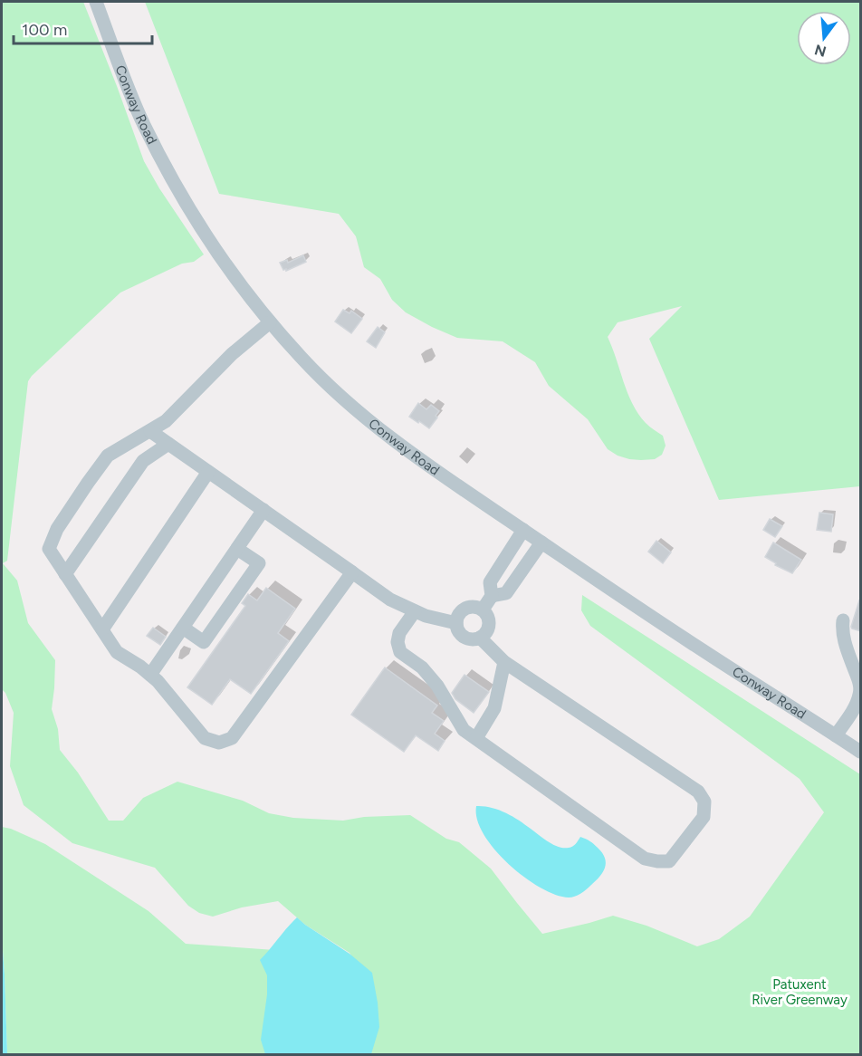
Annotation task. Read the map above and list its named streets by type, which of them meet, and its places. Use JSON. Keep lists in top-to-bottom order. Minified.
{"streets":{"street":["Conway Road"]},"parks":["Patuxent River Greenway"],"scale_bar":"100 m","north":"bottom"}
